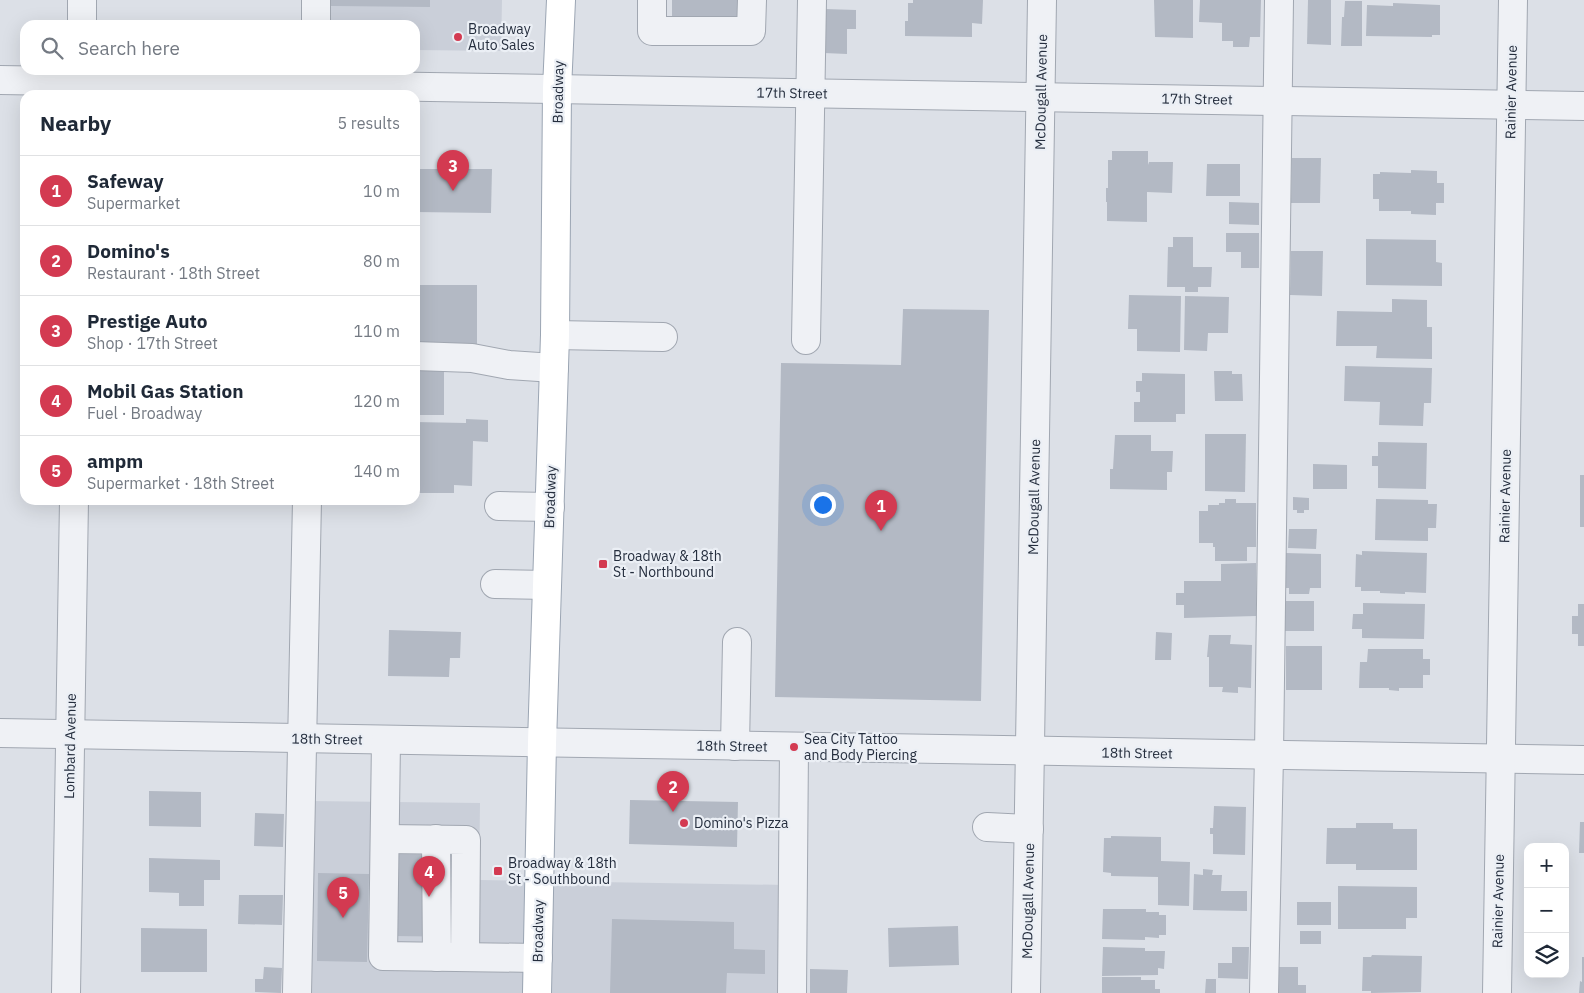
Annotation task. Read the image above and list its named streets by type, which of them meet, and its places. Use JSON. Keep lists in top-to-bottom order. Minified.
{"streets":{"main road":["Broadway"],"street":["McDougall Avenue","Rainier Avenue","17th Street","18th Street","Lombard Avenue"]},"crossings":[["Broadway","17th Street"],["Broadway","18th Street"],["McDougall Avenue","17th Street"],["McDougall Avenue","18th Street"],["Rainier Avenue","17th Street"],["Rainier Avenue","18th Street"],["18th Street","Lombard Avenue"]],"places":{"other":["Broadway Auto Sales","Sea City Tattoo and Body Piercing","Domino's Pizza"],"transit":["Broadway & 18th St - Northbound","Broadway & 18th St - Southbound"]},"page":{"search":"Search here","heading":["Nearby","5 results"],"pins":["3","1","2","4","5"],"list":[{"mark":"1","name":"Safeway","note":"Supermarket","value":"10 m"},{"mark":"2","name":"Domino's","note":"Restaurant · 18th Street","value":"80 m"},{"mark":"3","name":"Prestige Auto","note":"Shop · 17th Street","value":"110 m"},{"mark":"4","name":"Mobil Gas Station","note":"Fuel · Broadway","value":"120 m"},{"mark":"5","name":"ampm","note":"Supermarket · 18th Street","value":"140 m"}],"map_buttons":["+","−"]}}
